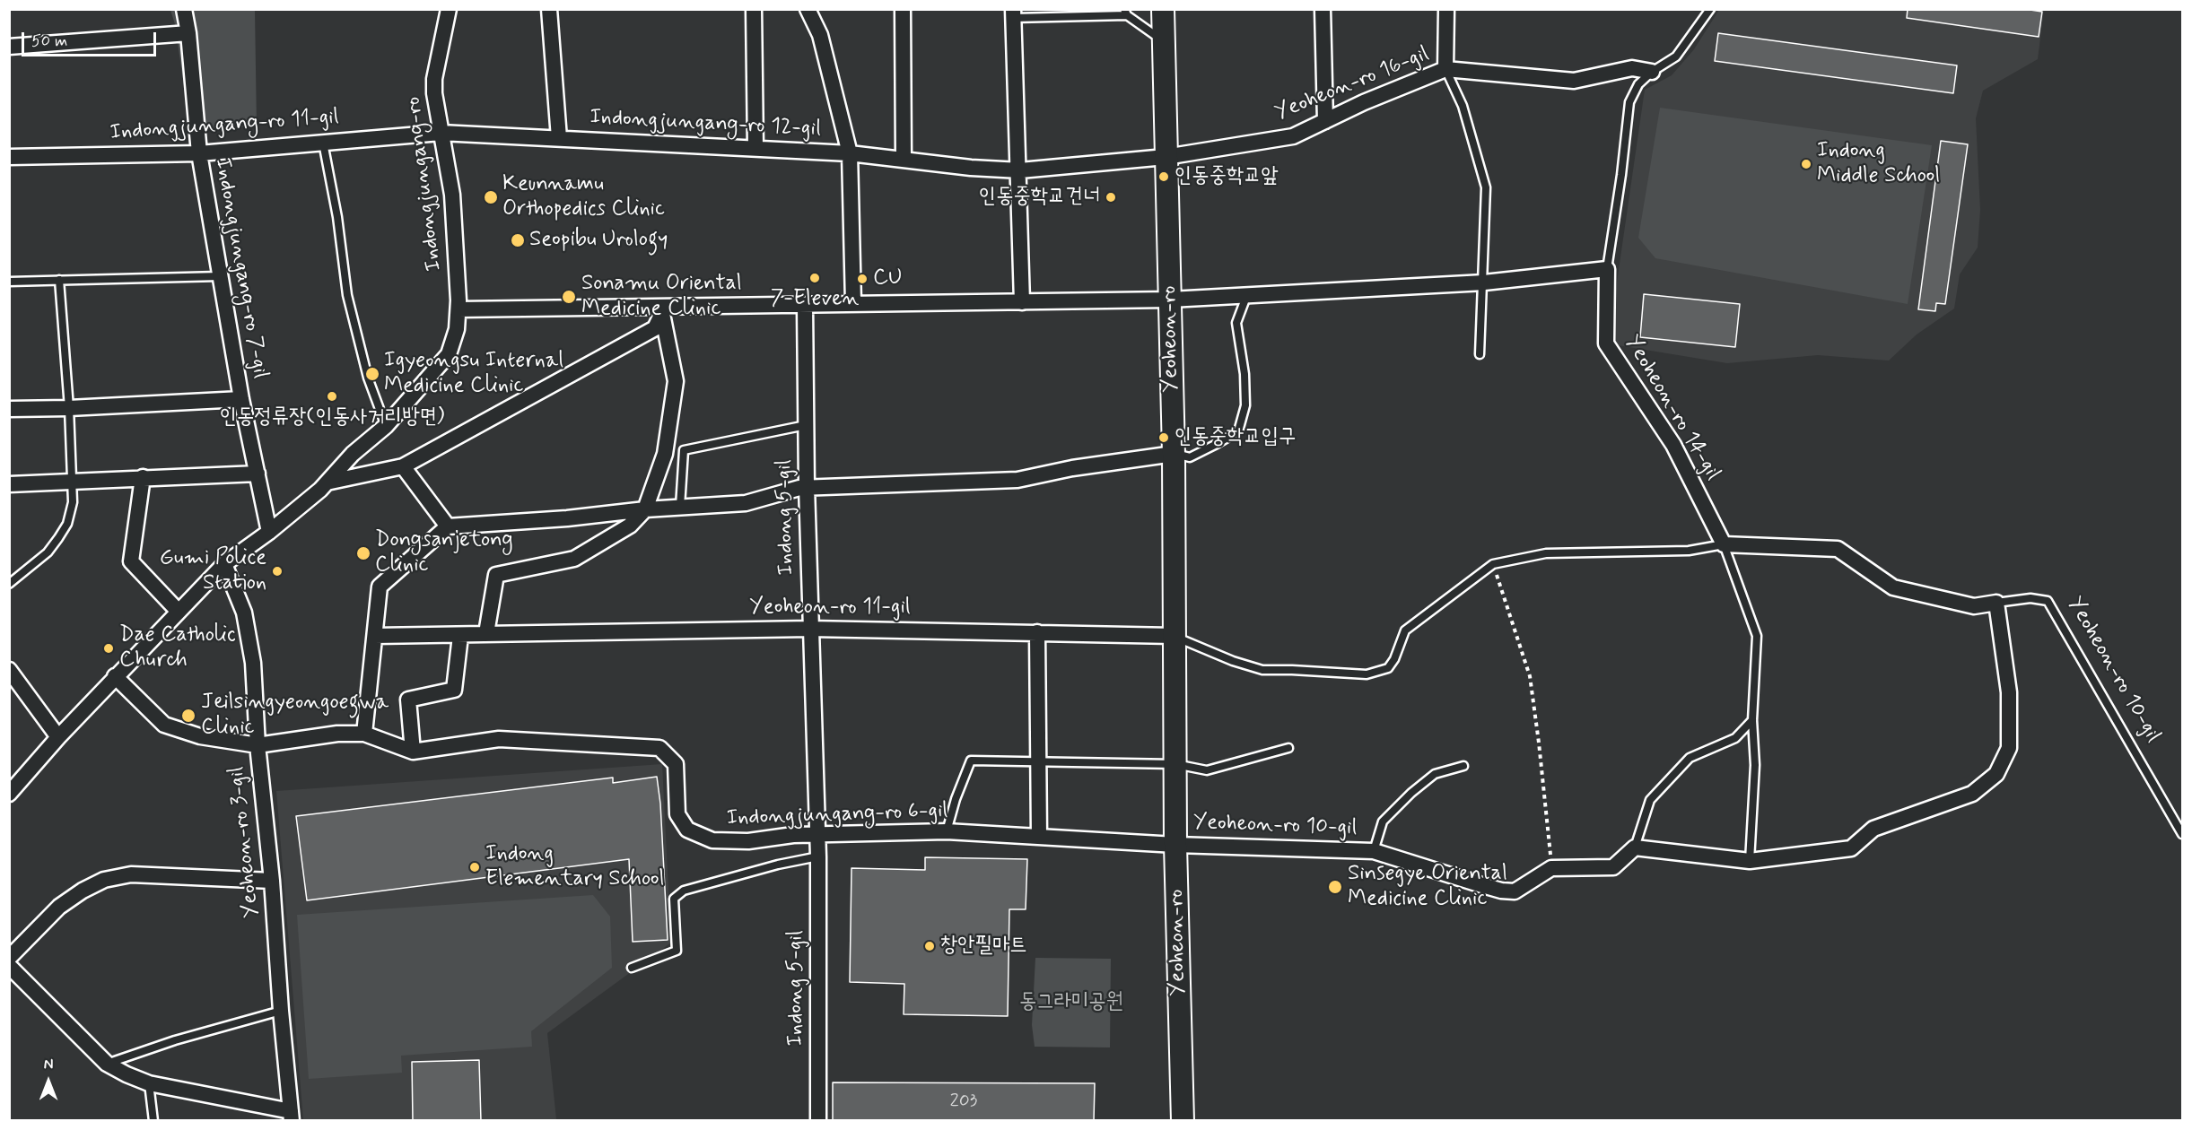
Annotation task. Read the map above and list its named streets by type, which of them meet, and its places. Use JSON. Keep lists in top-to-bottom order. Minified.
{"streets":{"street":["Yeoheon-ro 16-gil","Indongjungang-ro 12-gil","Indongjungang-ro 11-gil","Indongjungang-ro","Indongjungang-ro 7-gil","Yeoheon-ro","Yeoheon-ro 14-gil","Indong 5-gil","Yeoheon-ro 11-gil","Yeoheon-ro 10-gil","Indongjungang-ro 6-gil","Yeoheon-ro 3-gil"]},"crossings":[["Yeoheon-ro 16-gil","Indongjungang-ro 12-gil"],["Yeoheon-ro 16-gil","Yeoheon-ro"],["Indongjungang-ro 12-gil","Indongjungang-ro 11-gil"],["Indongjungang-ro 12-gil","Indongjungang-ro"],["Indongjungang-ro 12-gil","Yeoheon-ro"],["Indongjungang-ro 11-gil","Indongjungang-ro"],["Indongjungang-ro 11-gil","Indongjungang-ro 7-gil"],["Indongjungang-ro","Indongjungang-ro 7-gil"],["Indongjungang-ro","Indongjungang-ro 6-gil"],["Indongjungang-ro","Yeoheon-ro 3-gil"],["Yeoheon-ro","Yeoheon-ro 11-gil"],["Yeoheon-ro","Yeoheon-ro 10-gil"],["Yeoheon-ro","Indongjungang-ro 6-gil"],["Yeoheon-ro 14-gil","Yeoheon-ro 10-gil"],["Indong 5-gil","Yeoheon-ro 11-gil"],["Indong 5-gil","Indongjungang-ro 6-gil"],["Yeoheon-ro 10-gil","Indongjungang-ro 6-gil"],["Indongjungang-ro 6-gil","Yeoheon-ro 3-gil"]],"parks":["동그라미공원"],"places":["Indong Middle School","인동중학교앞","Keunnamu Orthopedics Clinic","인동중학교건너","Seopibu Urology","7-Eleven","CU","Sonamu Oriental Medicine Clinic","Igyeongsu Internal Medicine Clinic","인동정류장(인동사거리방면)","인동중학교입구","Dongsanjetong Clinic","Gumi Police Station","Dae Catholic Church","Jeilsingyeongoegwa Clinic","Indong Elementary School","Sinsegye Oriental Medicine Clinic","창안필마트"],"house_numbers":["203"],"scale_bar":"50 m","north":"top"}
